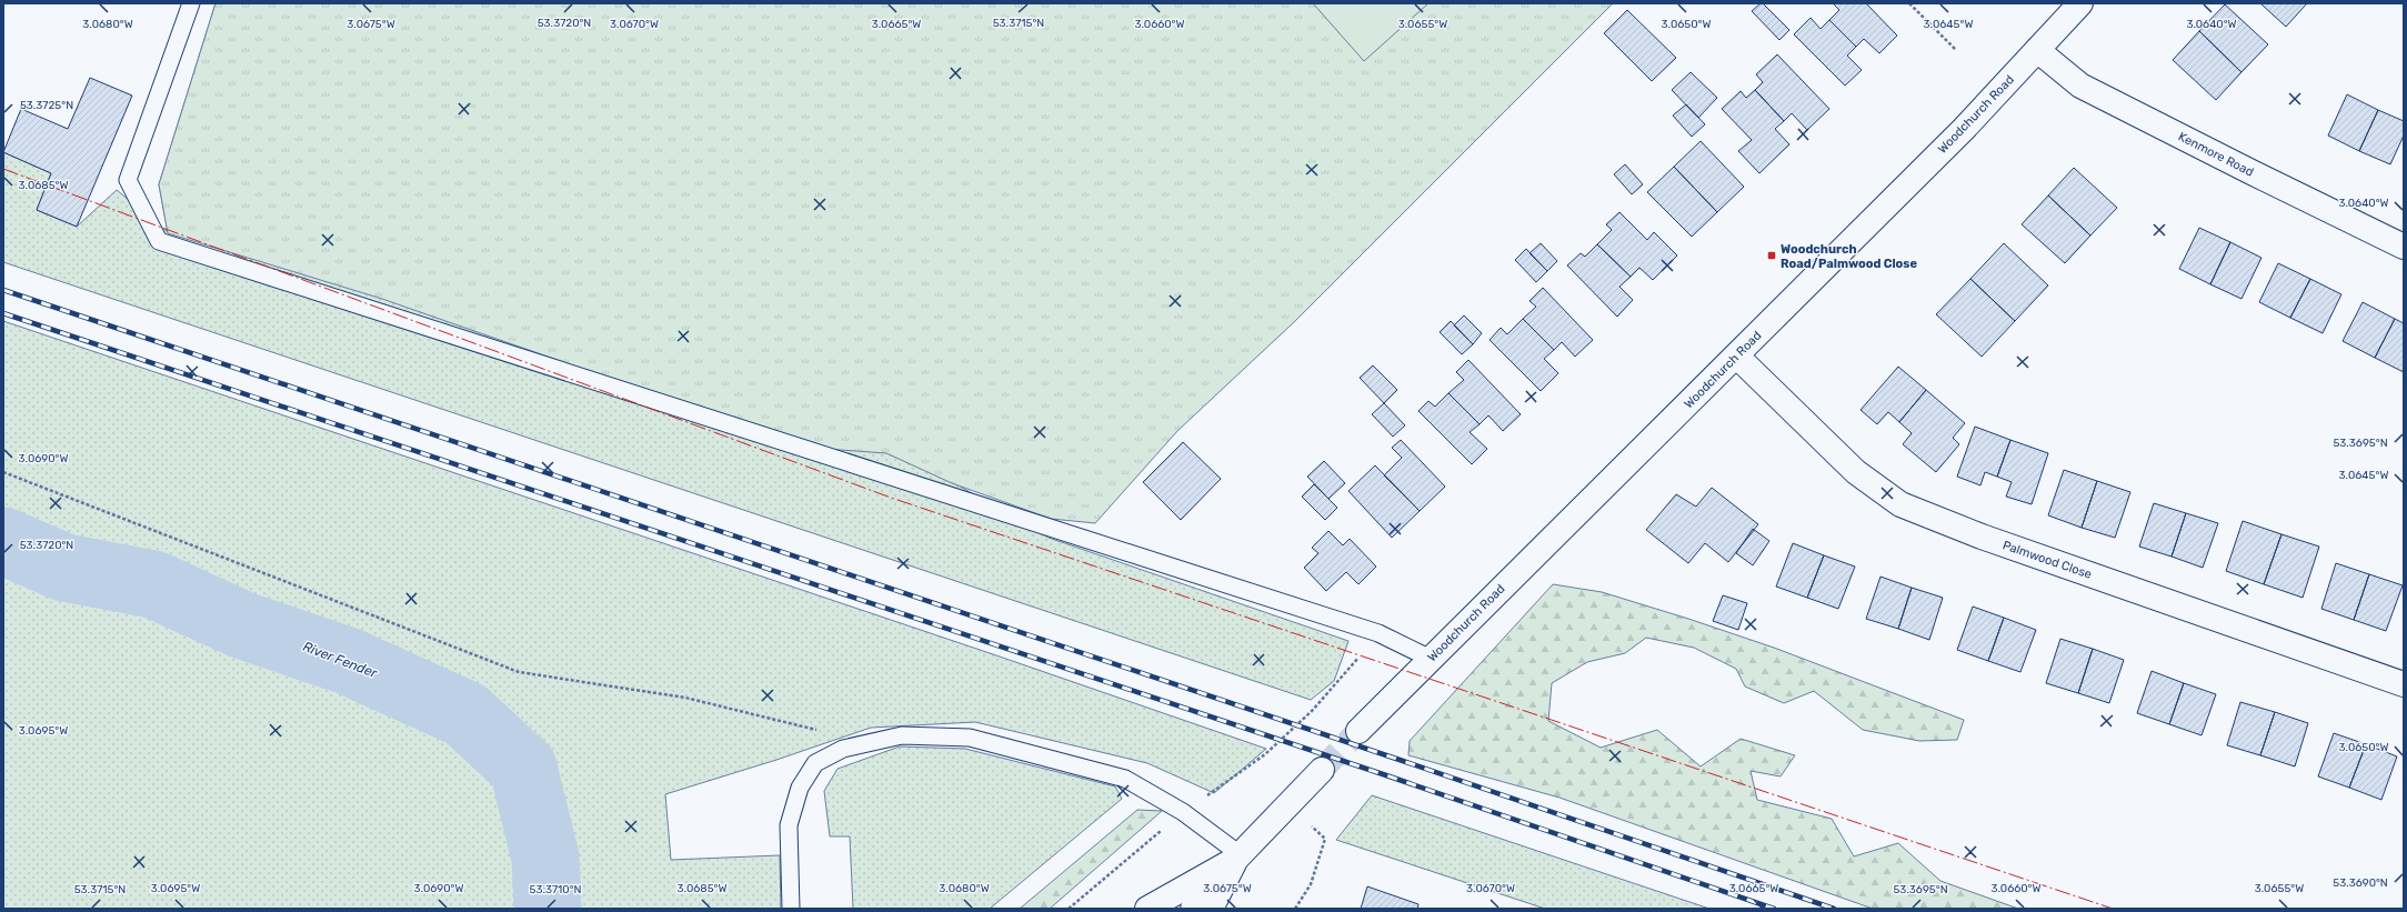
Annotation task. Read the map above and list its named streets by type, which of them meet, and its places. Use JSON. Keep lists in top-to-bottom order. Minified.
{"streets":{"main road":["Woodchurch Road","Kenmore Road","Palmwood Close"]},"crossings":[["Woodchurch Road","Kenmore Road"],["Woodchurch Road","Palmwood Close"]],"water":["River Fender"],"places":{"transit":["Woodchurch Road/Palmwood Close"]},"coordinates":["53.3720°N","53.3715°N","3.0645°W","3.0680°W","3.0675°W","3.0670°W","3.0665°W","3.0660°W","3.0655°W","3.0650°W","3.0640°W","53.3725°N","3.0685°W","53.3695°N","3.0690°W","3.0695°W","53.3690°N","53.3710°N"]}
